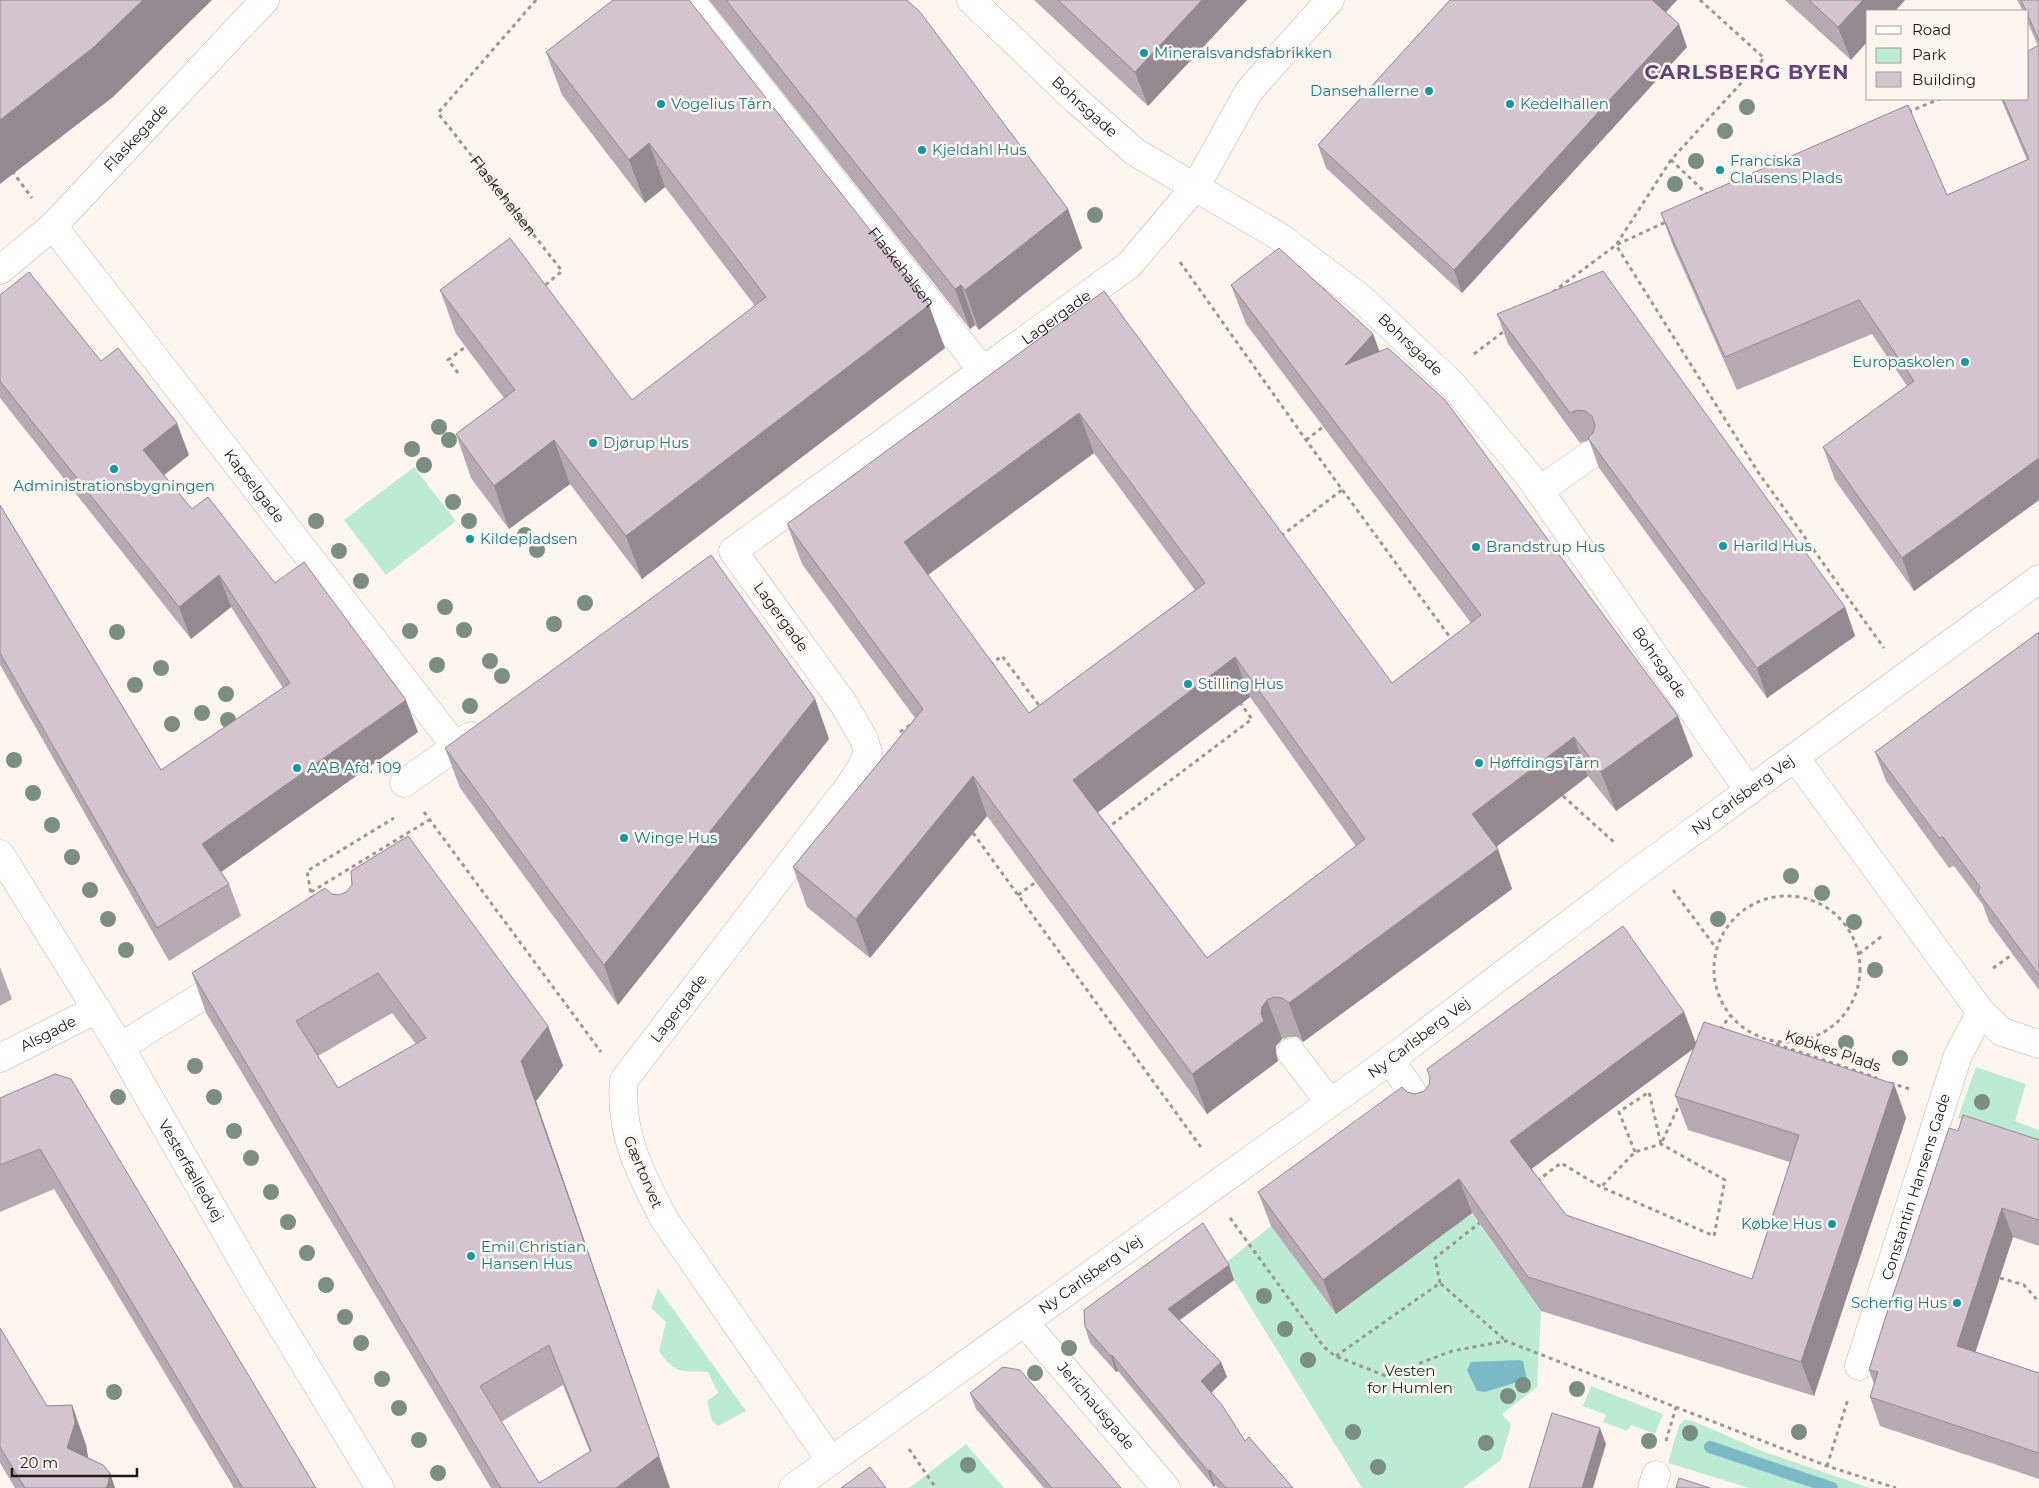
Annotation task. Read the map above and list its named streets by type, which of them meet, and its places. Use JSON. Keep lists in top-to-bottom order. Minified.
{"streets":{"street":["Bohrsgade","Flaskegade","Flaskehalsen","Lagergade","Kapselgade","Ny Carlsberg Vej","Alsgade","Vesterfælledvej","Gærtorvet","Constantin Hansens Gade","Jerichausgade"],"path":["Købkes Plads"]},"crossings":[["Bohrsgade","Lagergade"],["Bohrsgade","Ny Carlsberg Vej"],["Flaskegade","Kapselgade"],["Flaskehalsen","Lagergade"],["Lagergade","Gærtorvet"],["Ny Carlsberg Vej","Gærtorvet"],["Ny Carlsberg Vej","Jerichausgade"],["Alsgade","Vesterfælledvej"],["Købkes Plads","Constantin Hansens Gade"]],"districts":["CARLSBERG BYEN"],"parks":["Vesten for Humlen"],"places":["Mineralsvandsfabrikken","Dansehallerne","Vogelius Tårn","Kedelhallen","Kjeldahl Hus","Franciska Clausens Plads","Europaskolen","Djørup Hus","Administrationsbygningen","Kildepladsen","Harild Hus","Brandstrup Hus","Stilling Hus","Høffdings Tårn","AAB Afd. 109","Winge Hus","Købke Hus","Emil Christian Hansen Hus","Scherfig Hus"],"legend":["Road","Park","Building"],"scale_bar":"20 m"}
